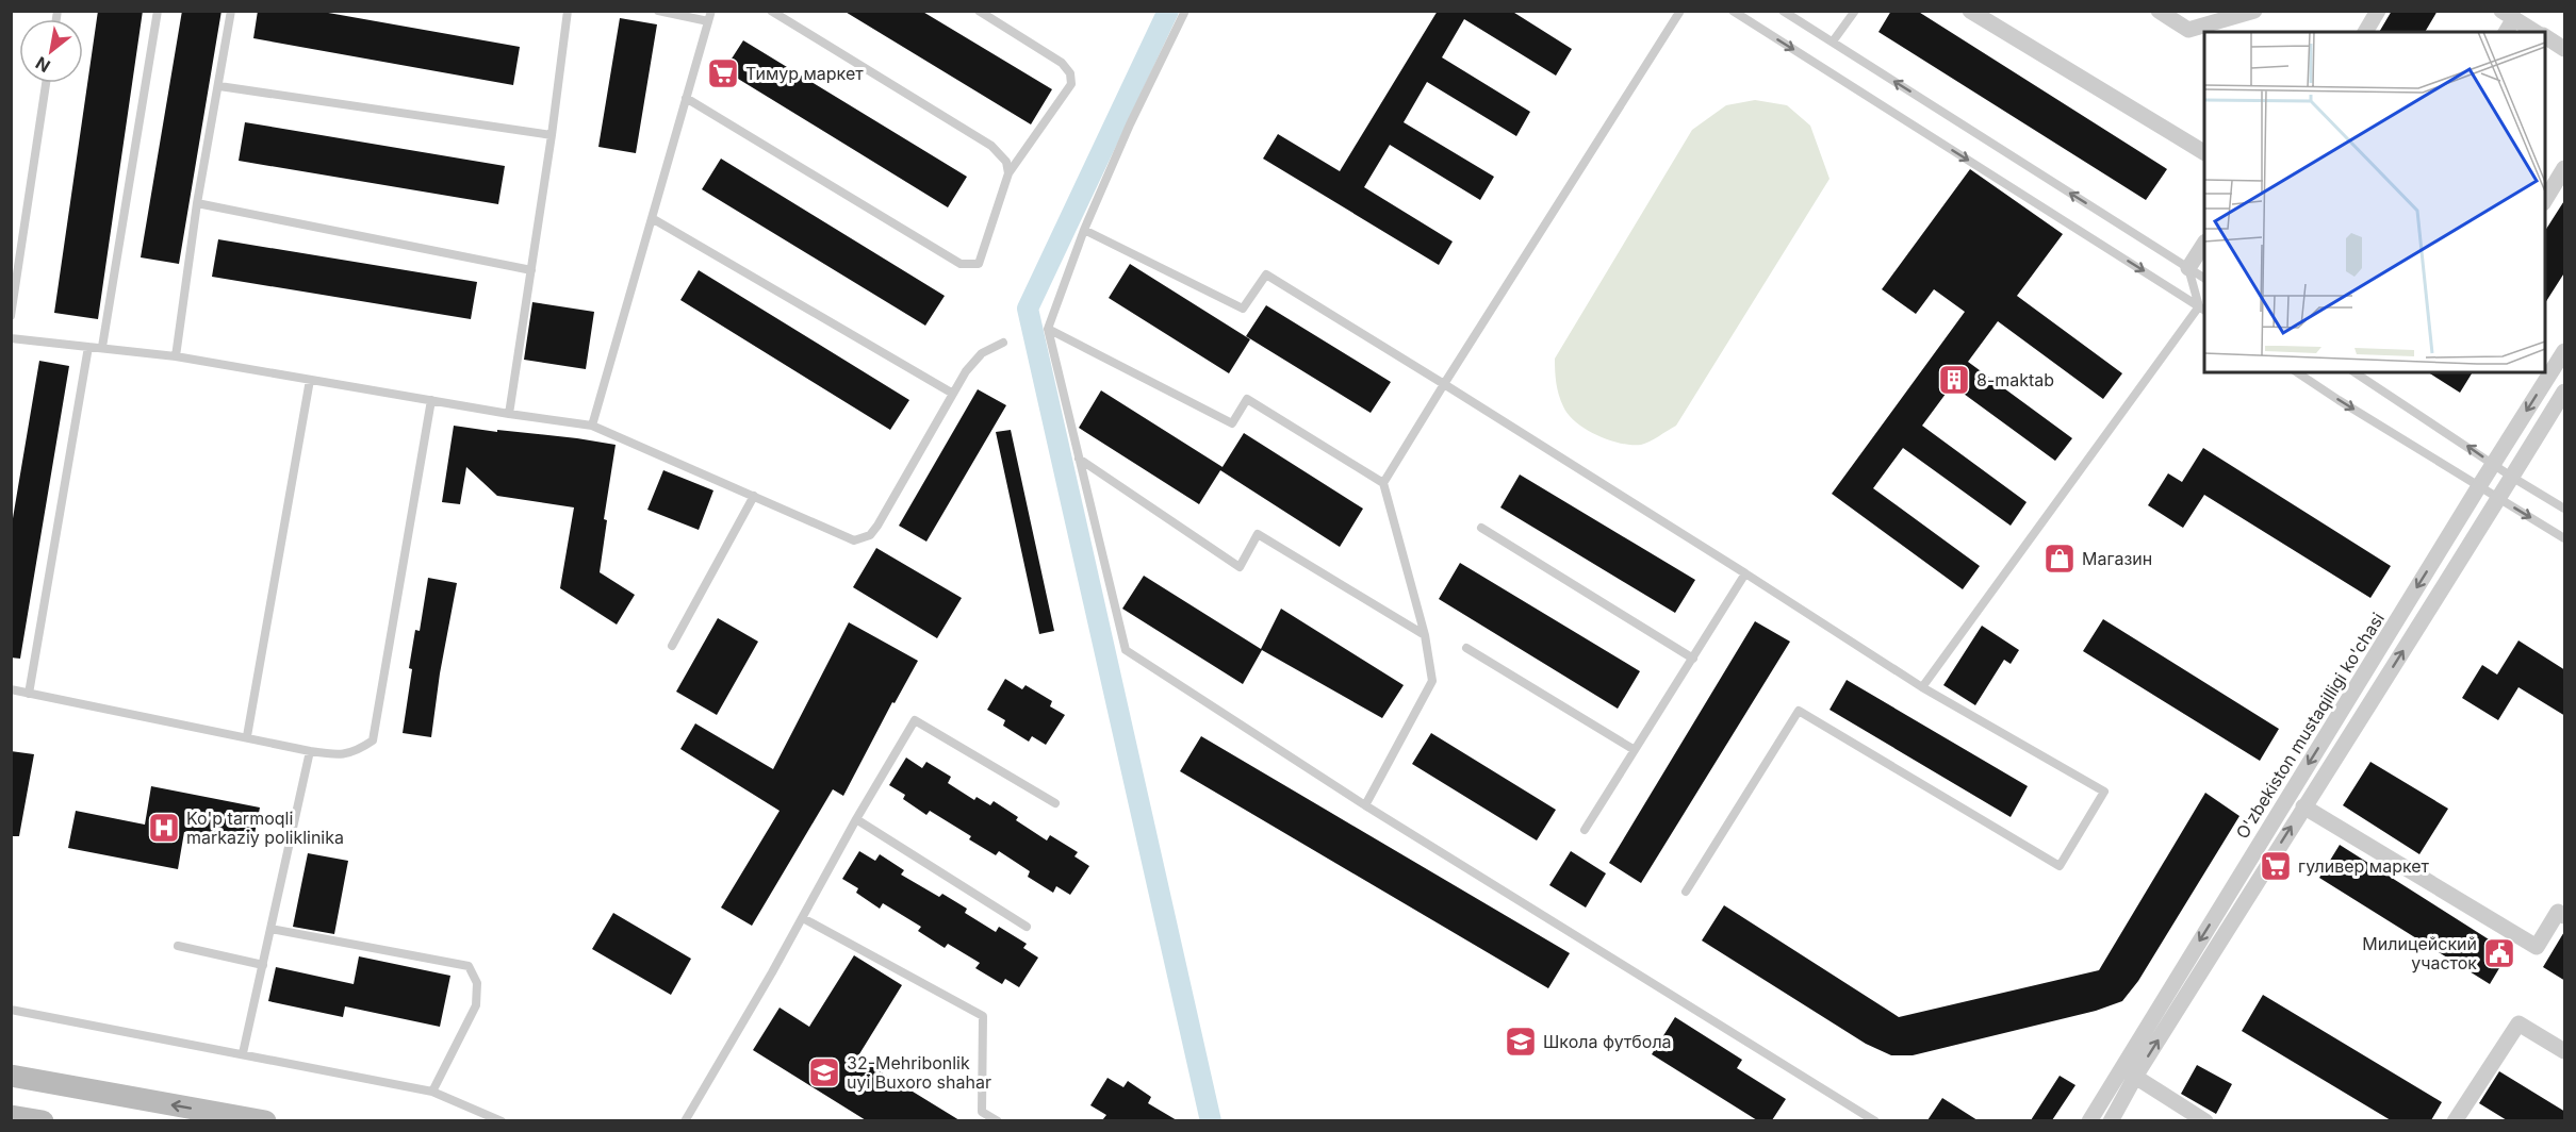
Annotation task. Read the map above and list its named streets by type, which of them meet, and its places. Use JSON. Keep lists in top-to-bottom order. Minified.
{"streets":{"street":["O'zbekiston mustaqilligi ko'chasi"]},"places":{"supermarket":["Тимур маркет","гуливер маркет"],"building":["8-maktab"],"shop":["Магазин"],"hospital":["Ko'p tarmoqli markaziy poliklinika"],"public building":["Милицейский участок"],"school or university":["Школа футбола","32-Mehribonlik uyi Buxoro shahar"]},"north":"bottom left"}
